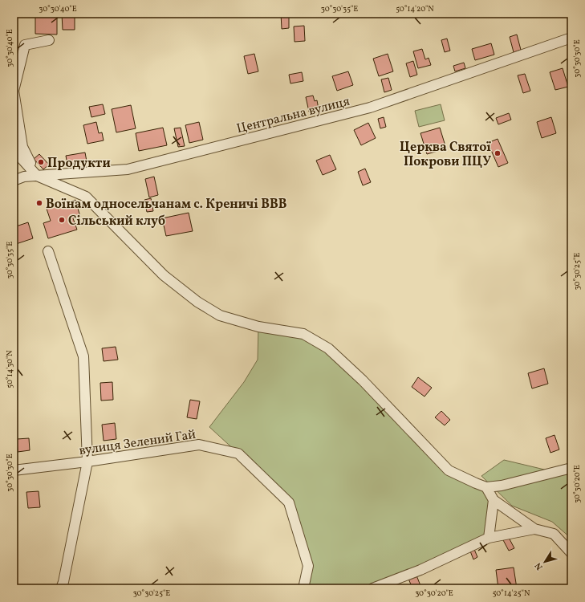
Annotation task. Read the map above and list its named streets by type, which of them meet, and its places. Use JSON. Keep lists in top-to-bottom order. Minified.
{"streets":{"street":["Центральна вулиця","вулиця Зелений Гай"]},"places":["Церква Святої Покрови ПЦУ","Продукти","Воїнам односельчанам с. Креничі ВВВ","Сільський клуб"],"north":"bottom left","coordinates":["30°30'40\"E","30°30'35\"E","50°14'20\"N","30°30'30\"E","30°30'25\"E","50°14'30\"N","30°30'20\"E","50°14'25\"N"]}
